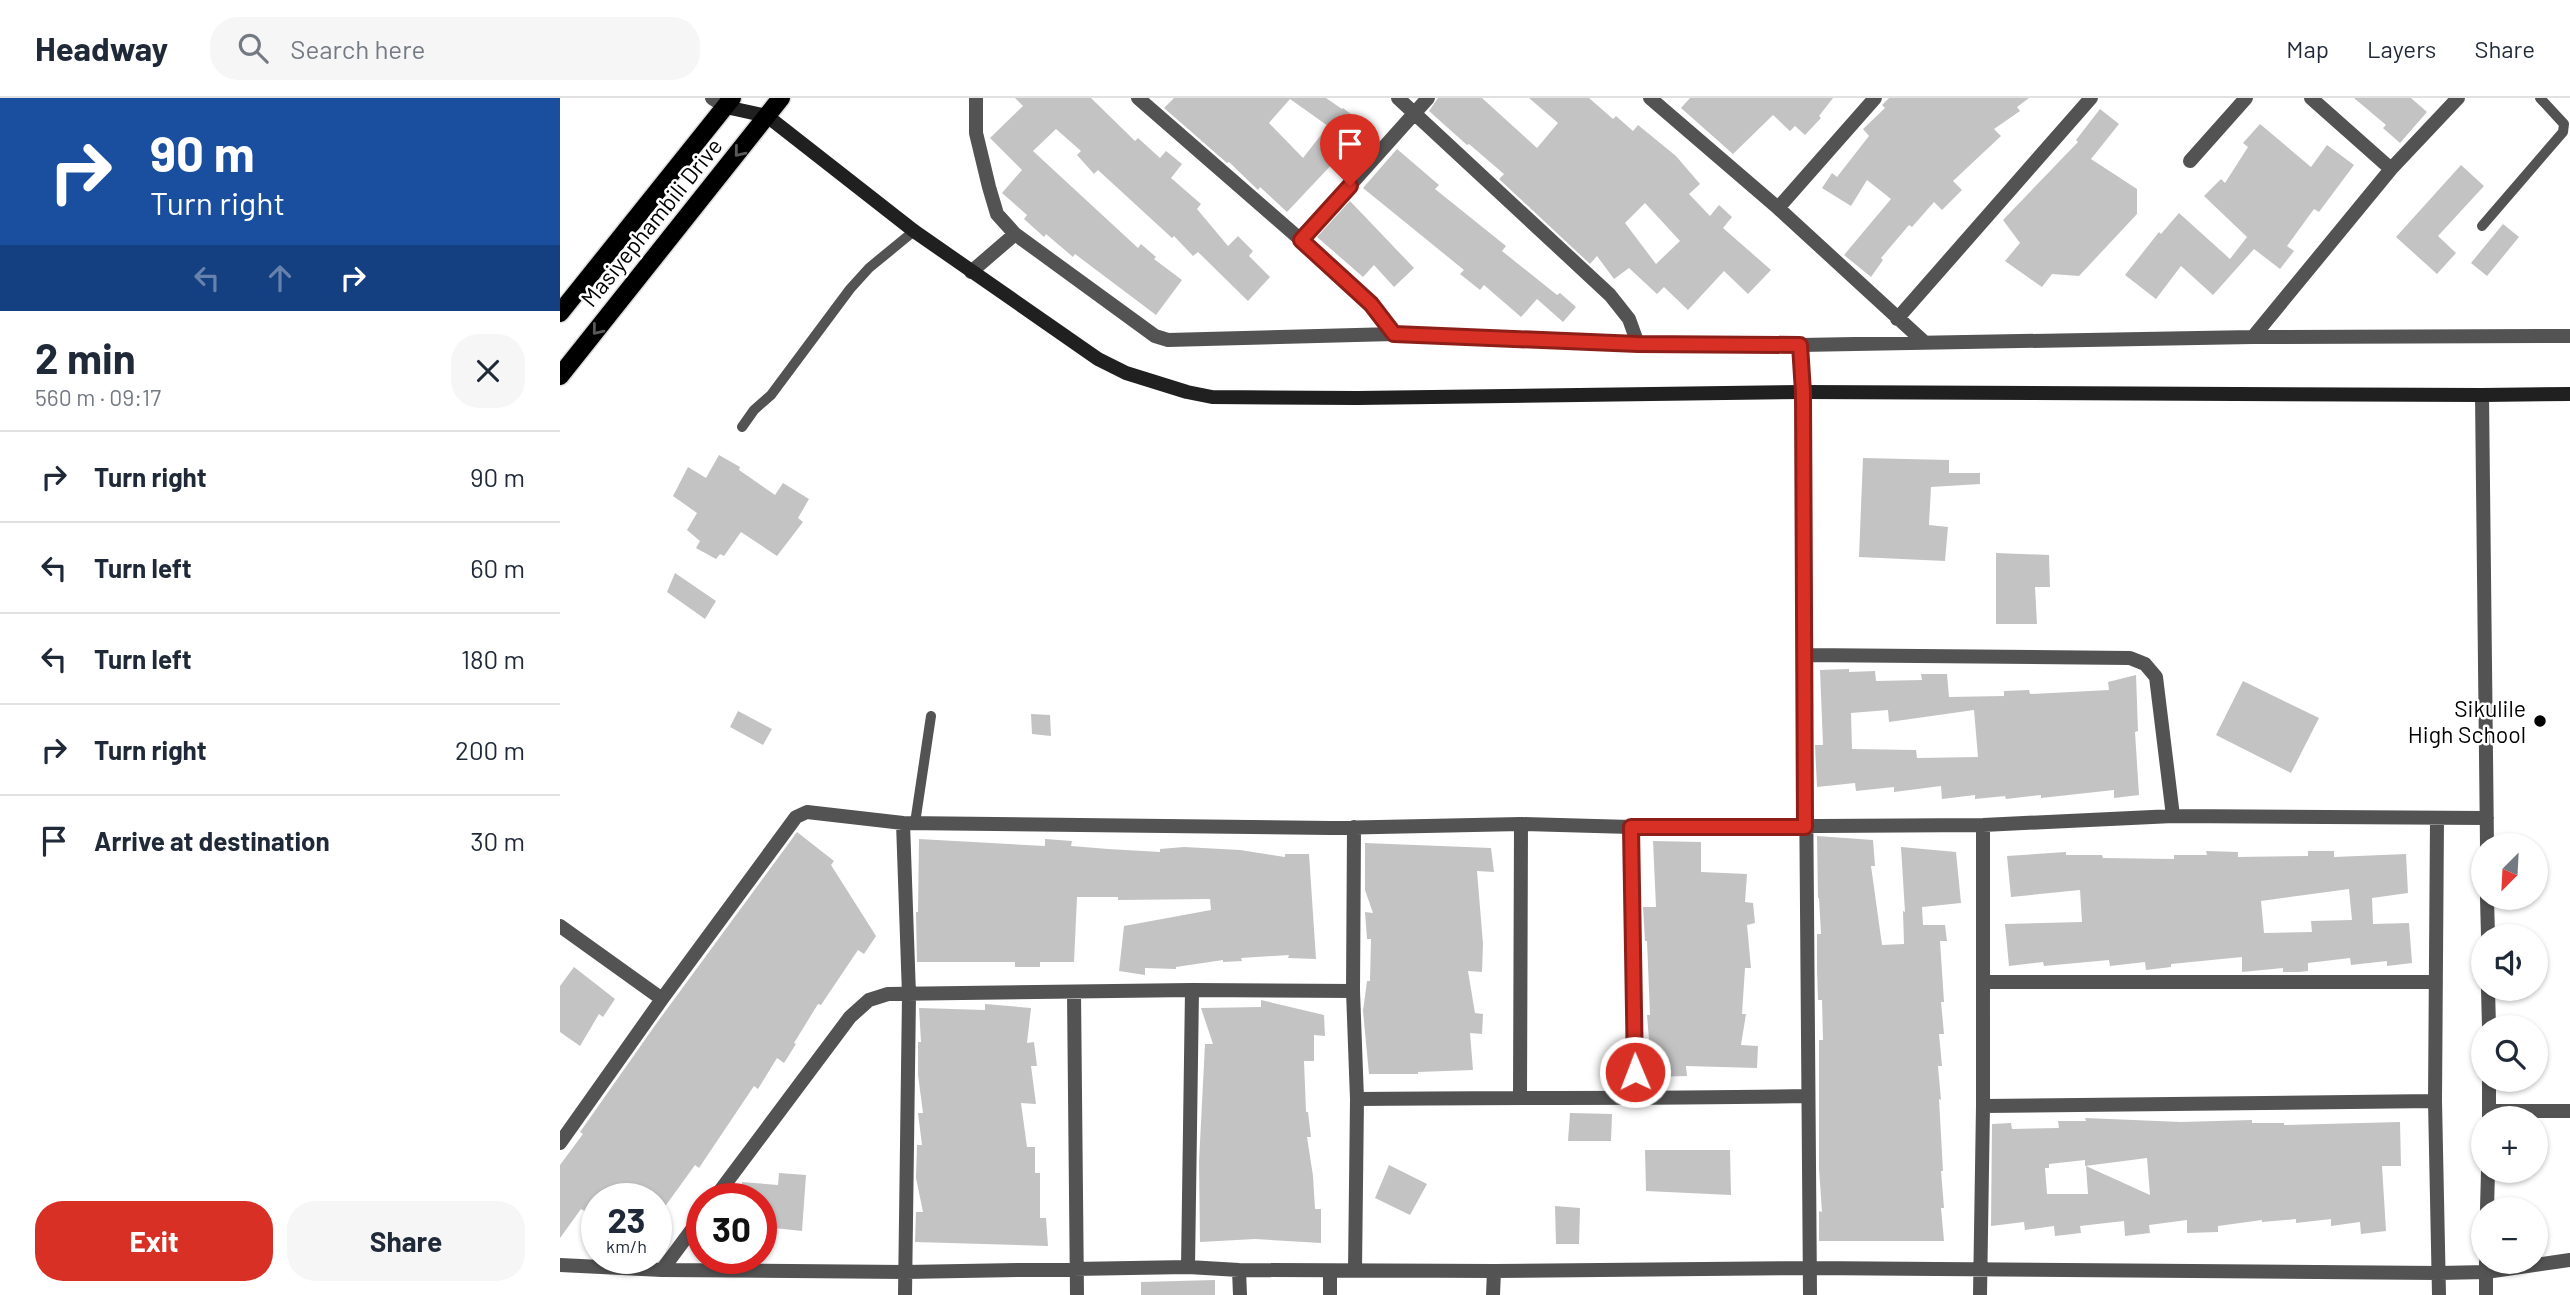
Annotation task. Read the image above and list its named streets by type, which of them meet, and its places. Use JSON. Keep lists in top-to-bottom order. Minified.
{"streets":{"main road":["Masiyephambili Drive"]},"places":["Sikulile High School"],"north":"bottom left","page":{"header":"Headway","search":"Search here","nav":["Map","Layers","Share"],"turn":["90 m","Turn right"],"heading":["2 min","560 m · 09:17"],"list":[{"name":"Turn right","value":"90 m"},{"name":"Turn left","value":"60 m"},{"name":"Turn left","value":"180 m"},{"name":"Turn right","value":"200 m"},{"name":"Arrive at destination","value":"30 m"}],"map_buttons":["+","−"],"speed":"23 km/h","limit":"30","buttons":["Exit","Share"]}}
